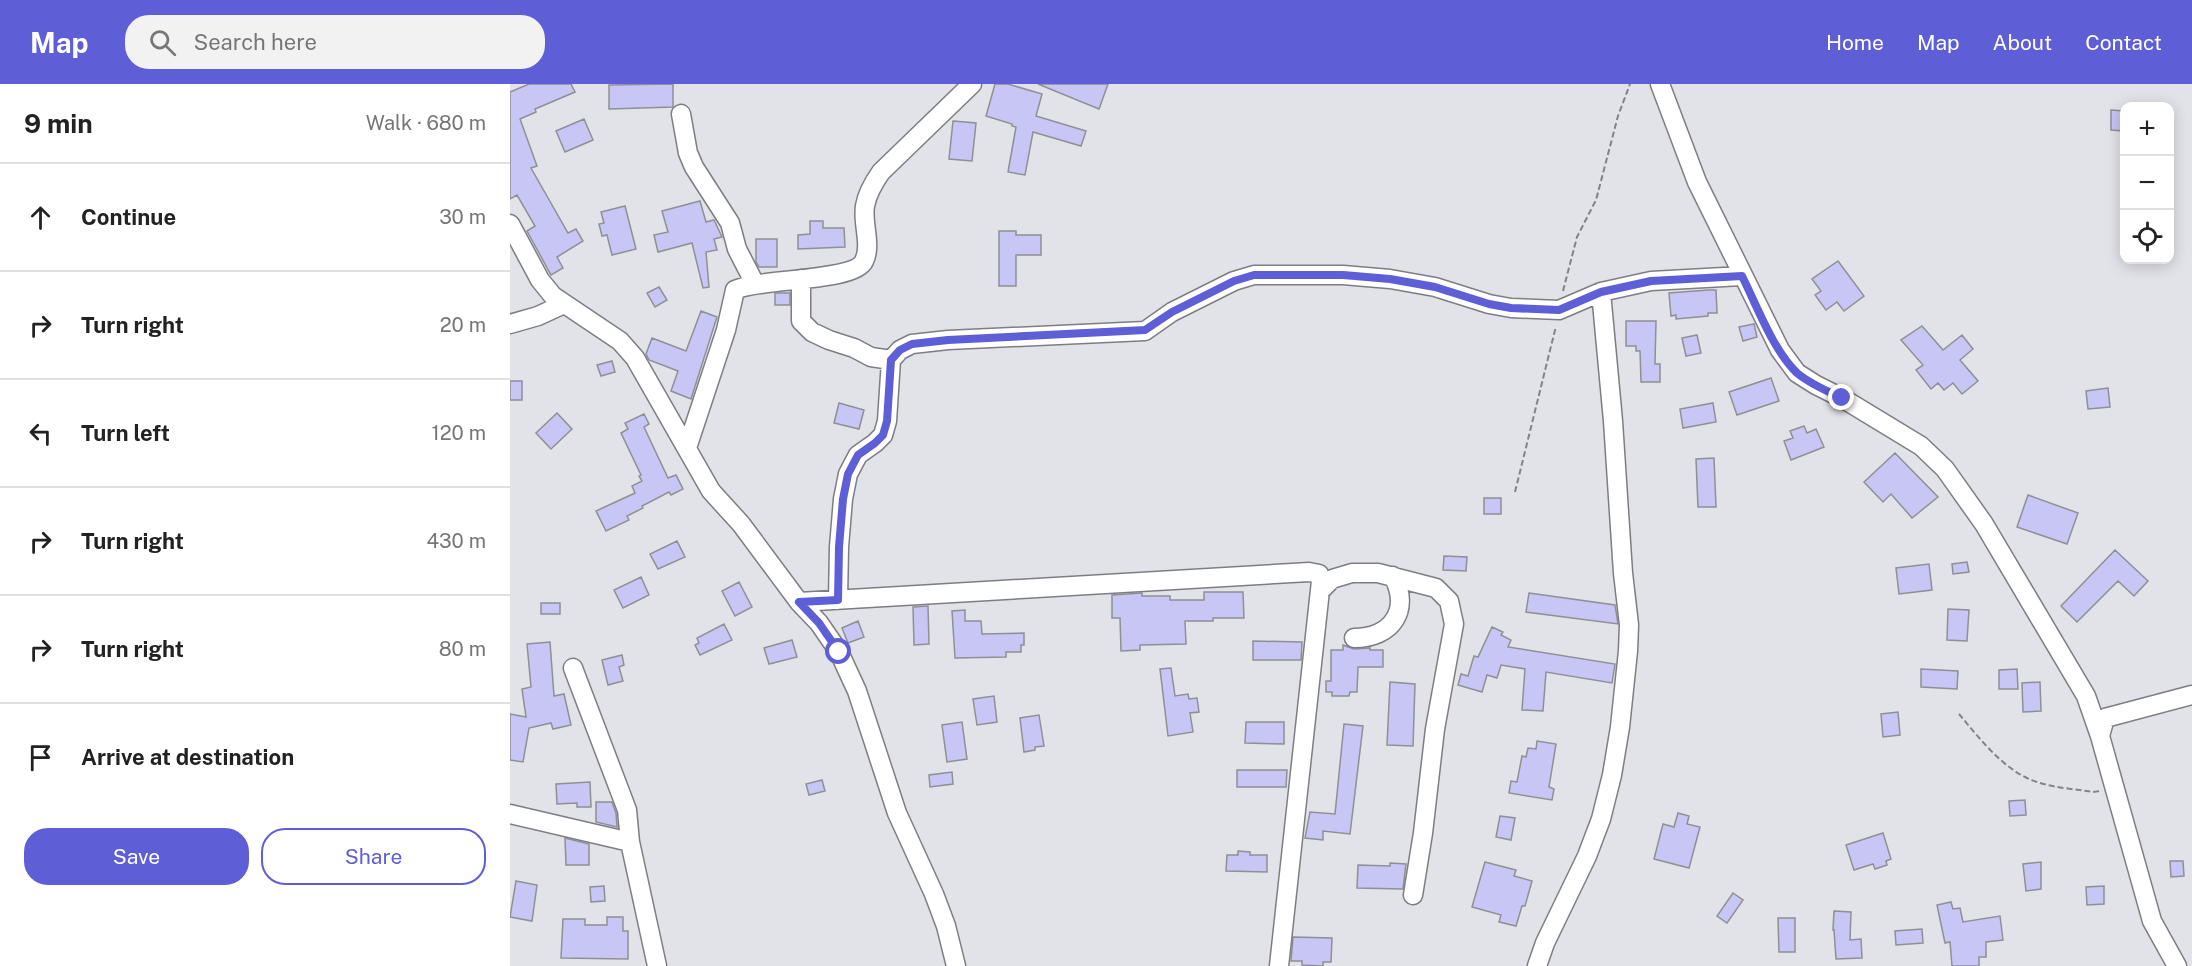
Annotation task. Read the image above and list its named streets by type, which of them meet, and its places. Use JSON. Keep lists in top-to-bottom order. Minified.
{"page":{"header":"Map","search":"Search here","nav":["Home","Map","About","Contact"],"heading":["9 min","Walk · 680 m"],"map_buttons":["+","−"],"list":[["Continue","30 m"],["Turn right","20 m"],["Turn left","120 m"],["Turn right","430 m"],["Turn right","80 m"],"Arrive at destination"],"buttons":["Save","Share"]}}
